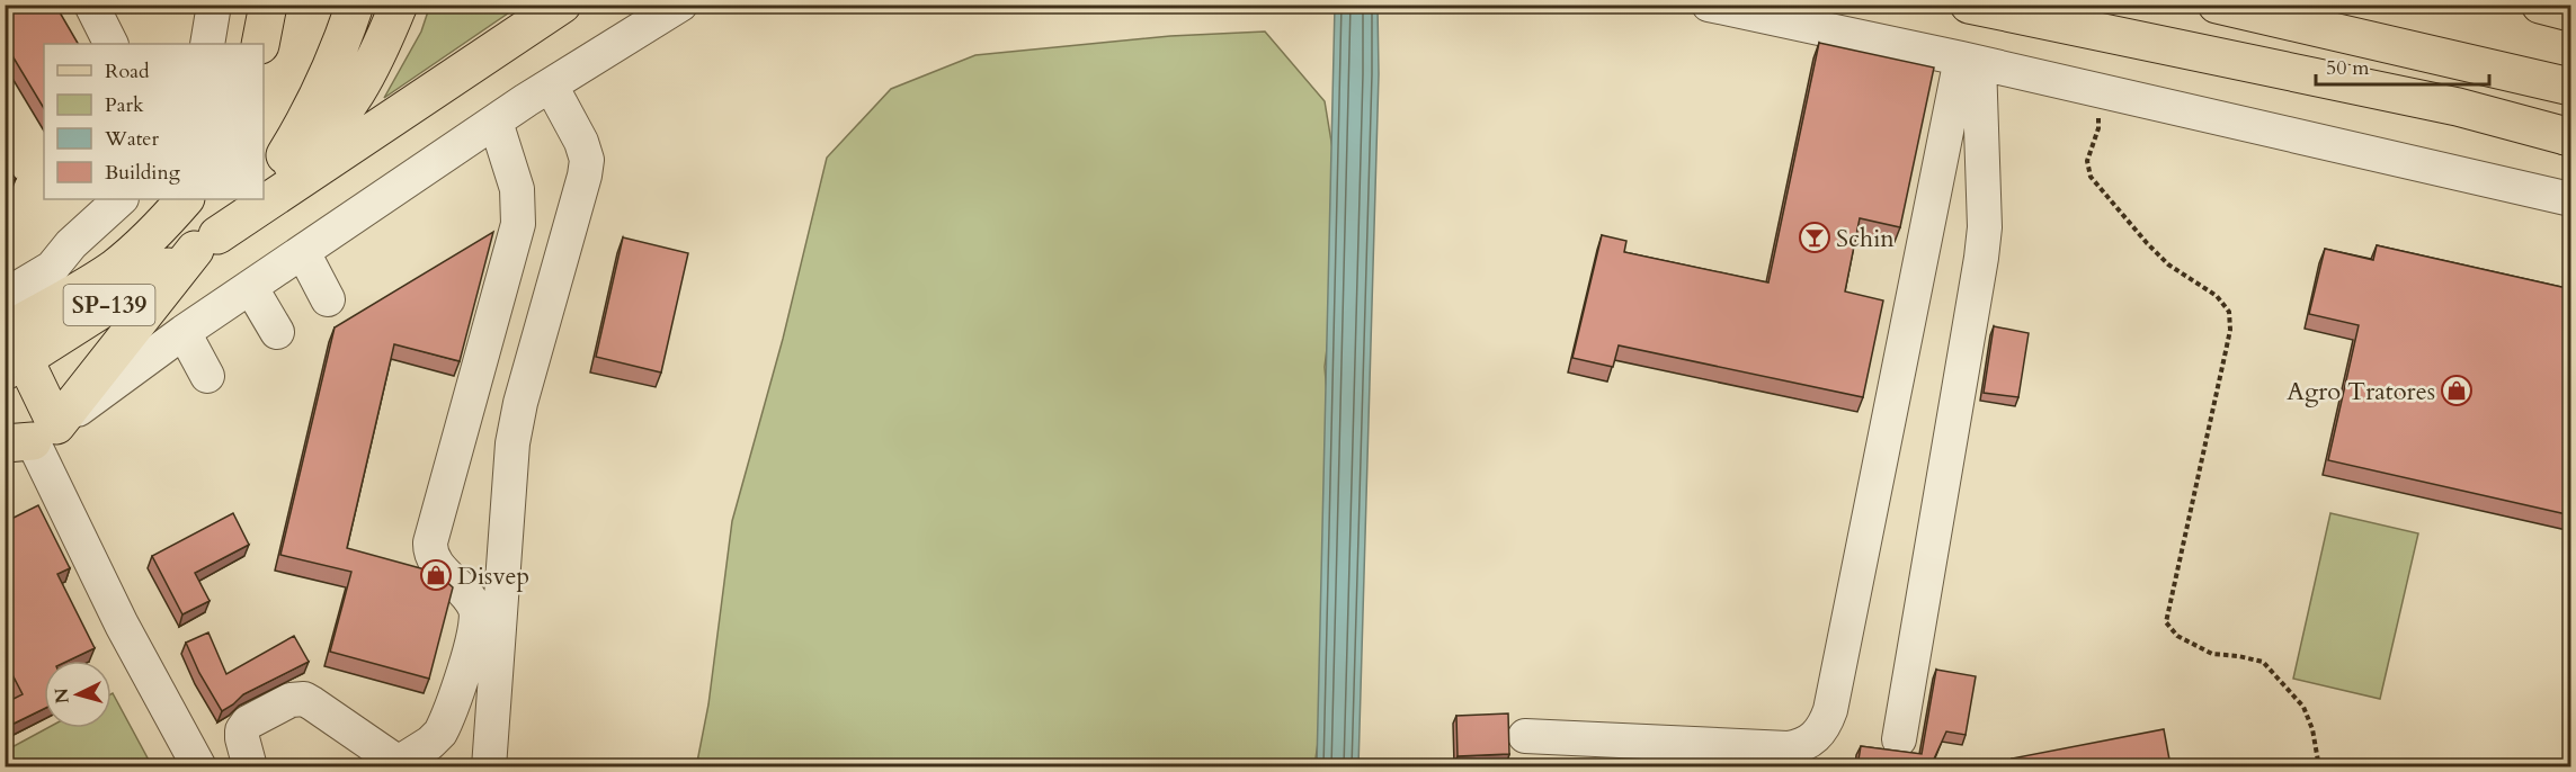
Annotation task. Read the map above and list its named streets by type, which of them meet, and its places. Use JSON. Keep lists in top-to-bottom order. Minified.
{"streets":{"main road":["SP-139"]},"places":{"bar":["Schin"],"shop":["Agro Tratores","Disvep"]},"legend":["Road","Park","Water","Building"],"scale_bar":"50 m","north":"left"}
